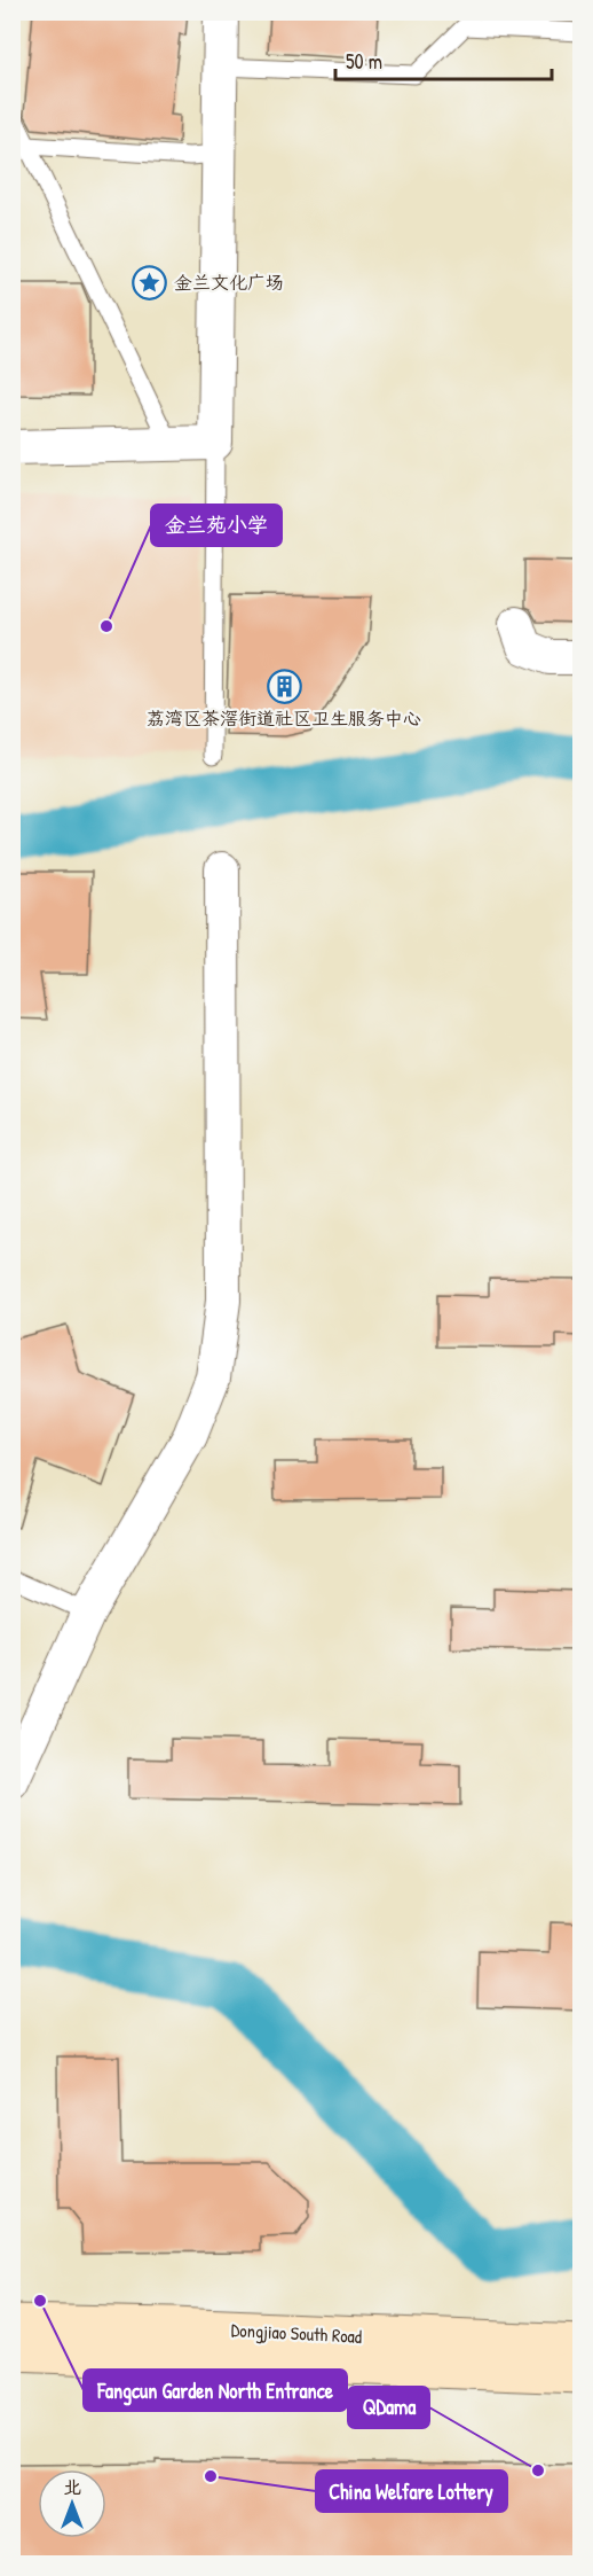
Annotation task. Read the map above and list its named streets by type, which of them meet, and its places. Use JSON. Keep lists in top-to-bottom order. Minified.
{"streets":{"street":["Dongjiao South Road"]},"places":{"place":["金兰文化广场"],"other":["金兰苑小学","Fangcun Garden North Entrance","QDama","China Welfare Lottery"],"building":["荔湾区茶滘街道社区卫生服务中心"]},"scale_bar":"50 m","north":"top"}
